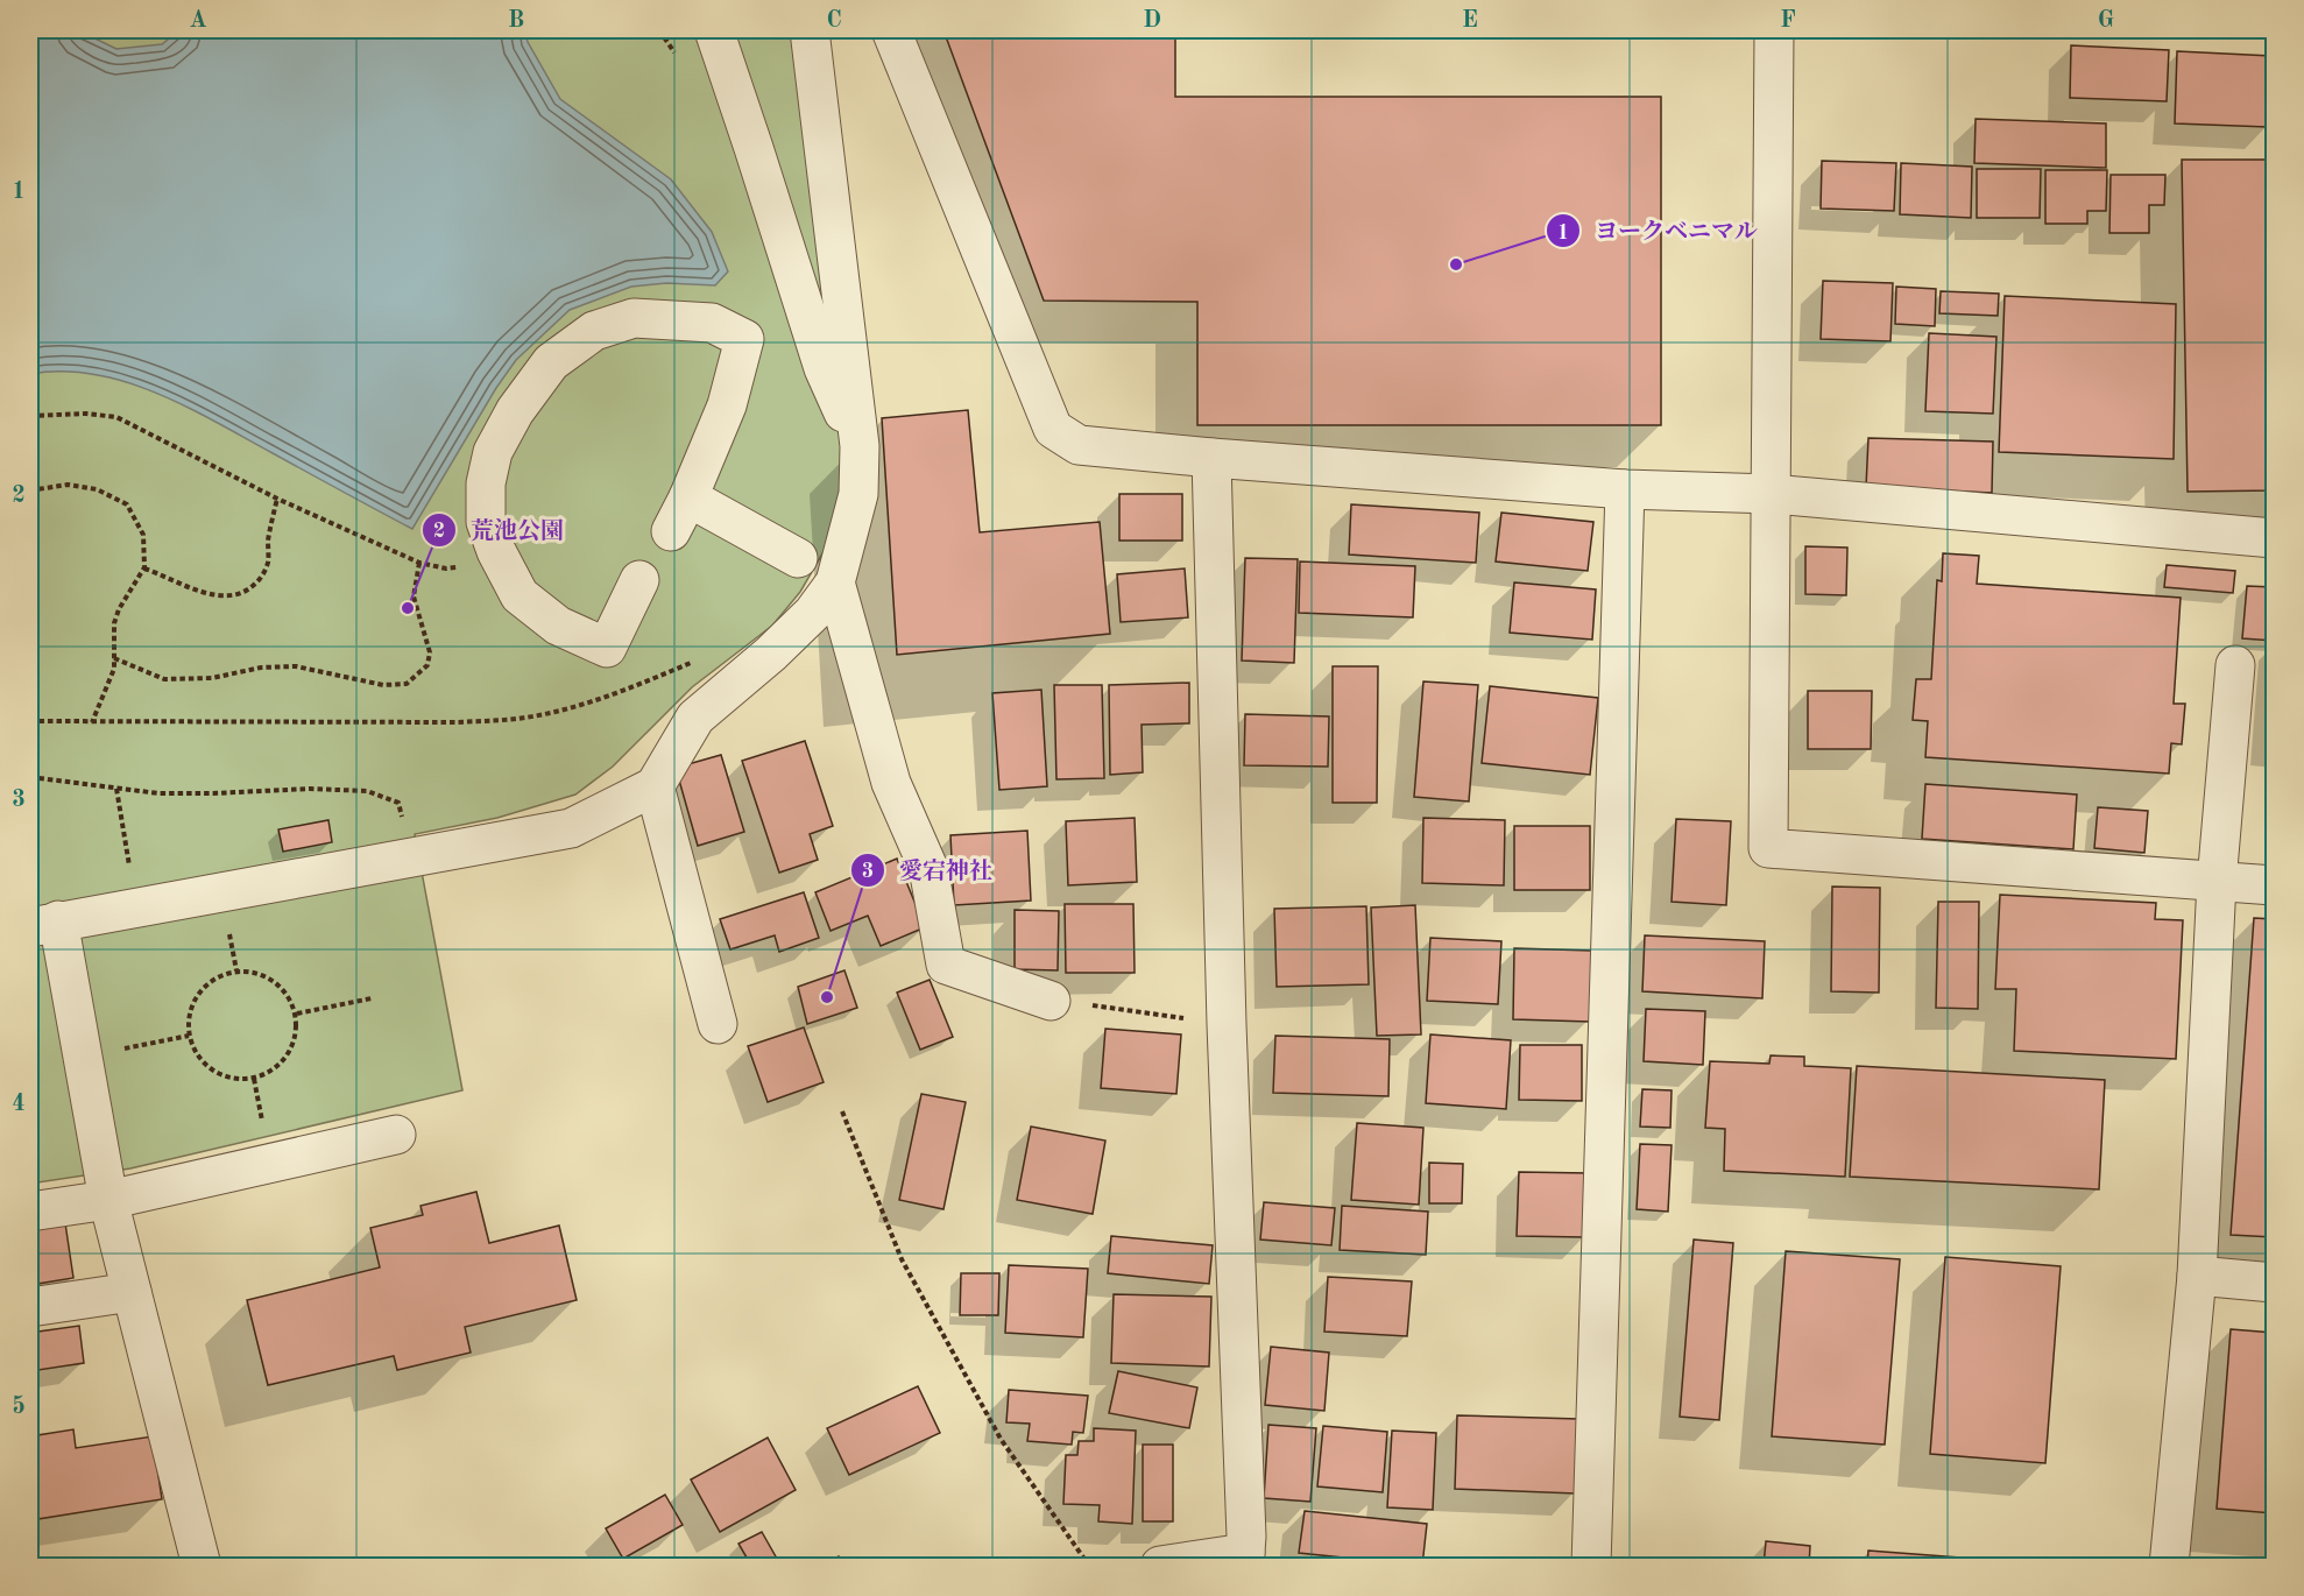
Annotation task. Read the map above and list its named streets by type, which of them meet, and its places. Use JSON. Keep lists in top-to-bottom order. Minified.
{"places":["ヨークベニマル","荒池公園","愛宕神社"],"grid":{"columns":["A","B","C","D","E","F","G"],"rows":["1","2","3","4","5"]}}
